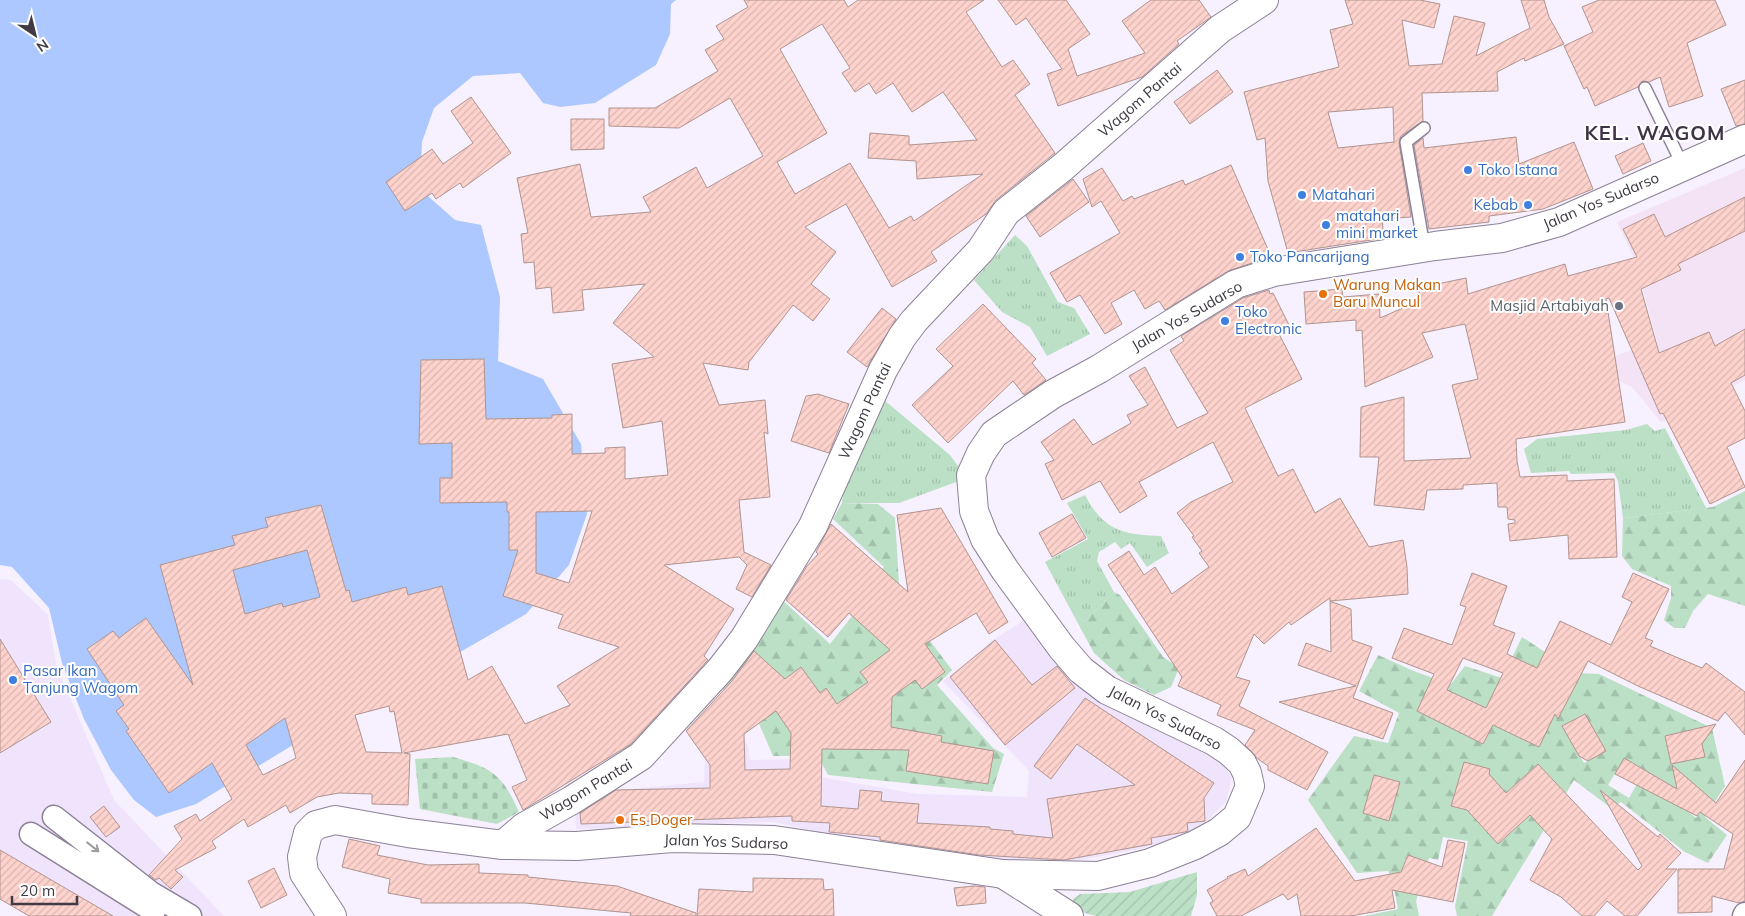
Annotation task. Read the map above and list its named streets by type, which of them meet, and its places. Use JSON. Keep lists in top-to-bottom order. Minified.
{"streets":{"main road":["Wagom Pantai","Jalan Yos Sudarso"]},"crossings":[["Wagom Pantai","Jalan Yos Sudarso"]],"districts":["KEL. WAGOM"],"places":["Toko Istana","Matahari","Kebab","matahari mini market","Toko Pancarijang","Warung Makan Baru Muncul","Masjid Artabiyah","Toko Electronic","Pasar Ikan Tanjung Wagom","Es Doger"],"scale_bar":"20 m","north":"bottom right"}
